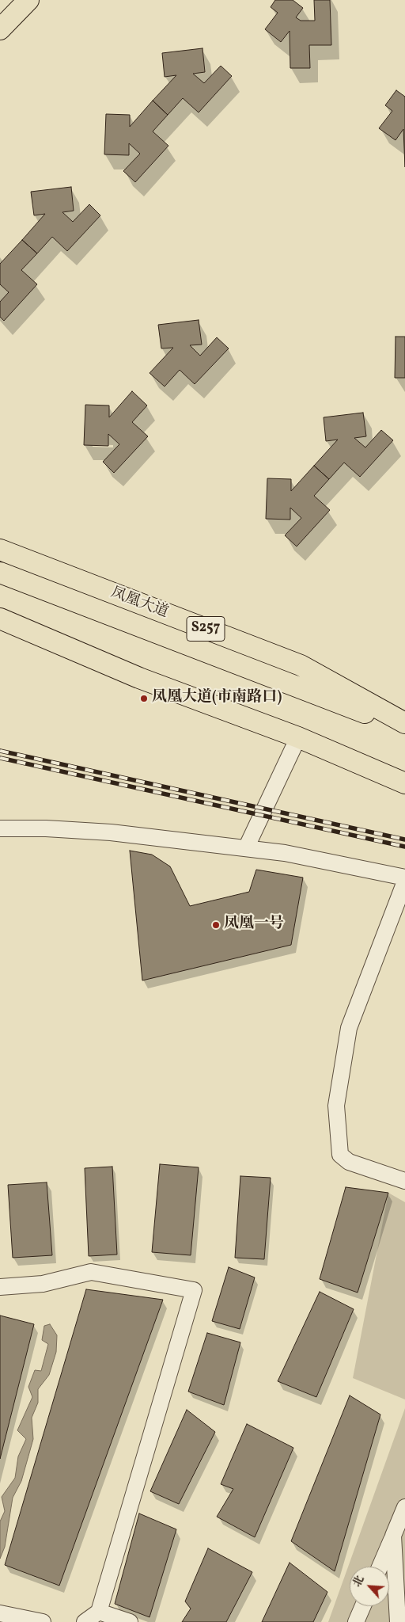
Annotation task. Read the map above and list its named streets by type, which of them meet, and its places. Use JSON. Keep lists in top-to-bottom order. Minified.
{"streets":{"main road":["凤凰大道","S257"]},"places":["凤凰大道(市南路口)","凤凰一号"],"north":"top left"}
